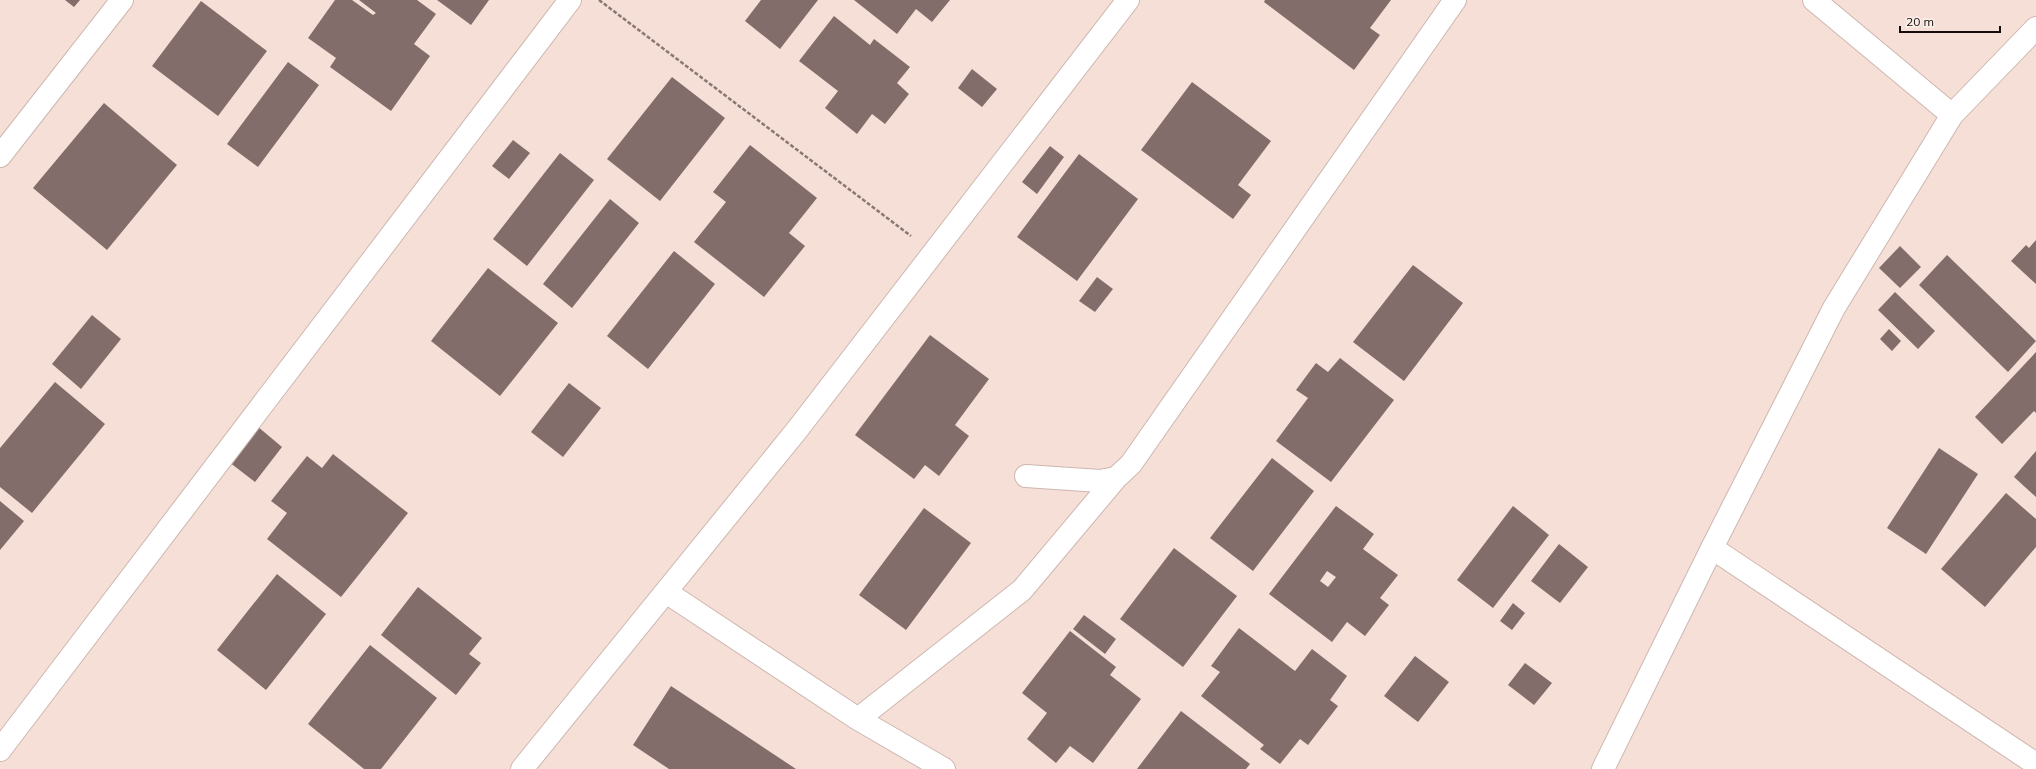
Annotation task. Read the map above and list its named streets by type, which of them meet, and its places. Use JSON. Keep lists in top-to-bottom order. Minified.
{"scale_bar":"20 m"}
